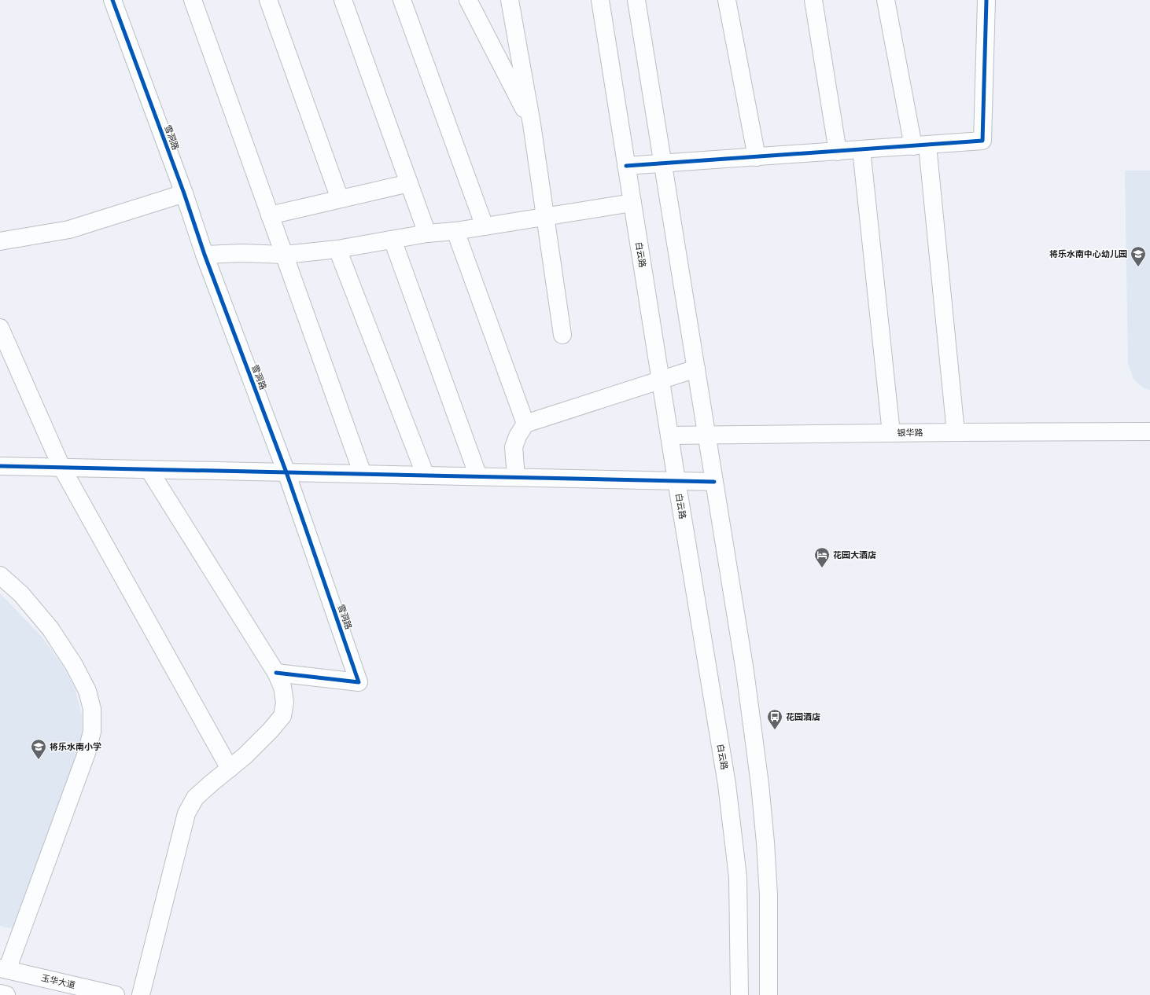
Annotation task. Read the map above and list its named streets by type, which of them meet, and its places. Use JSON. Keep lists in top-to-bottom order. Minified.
{"streets":{"street":["雪洞路","白云路","银华路","玉华大道"]},"crossings":[["白云路","银华路"]],"places":{"school or university":["将乐水南中心幼儿园","将乐水南小学"],"hotel":["花园大酒店"],"bus stop":["花园酒店"]}}
